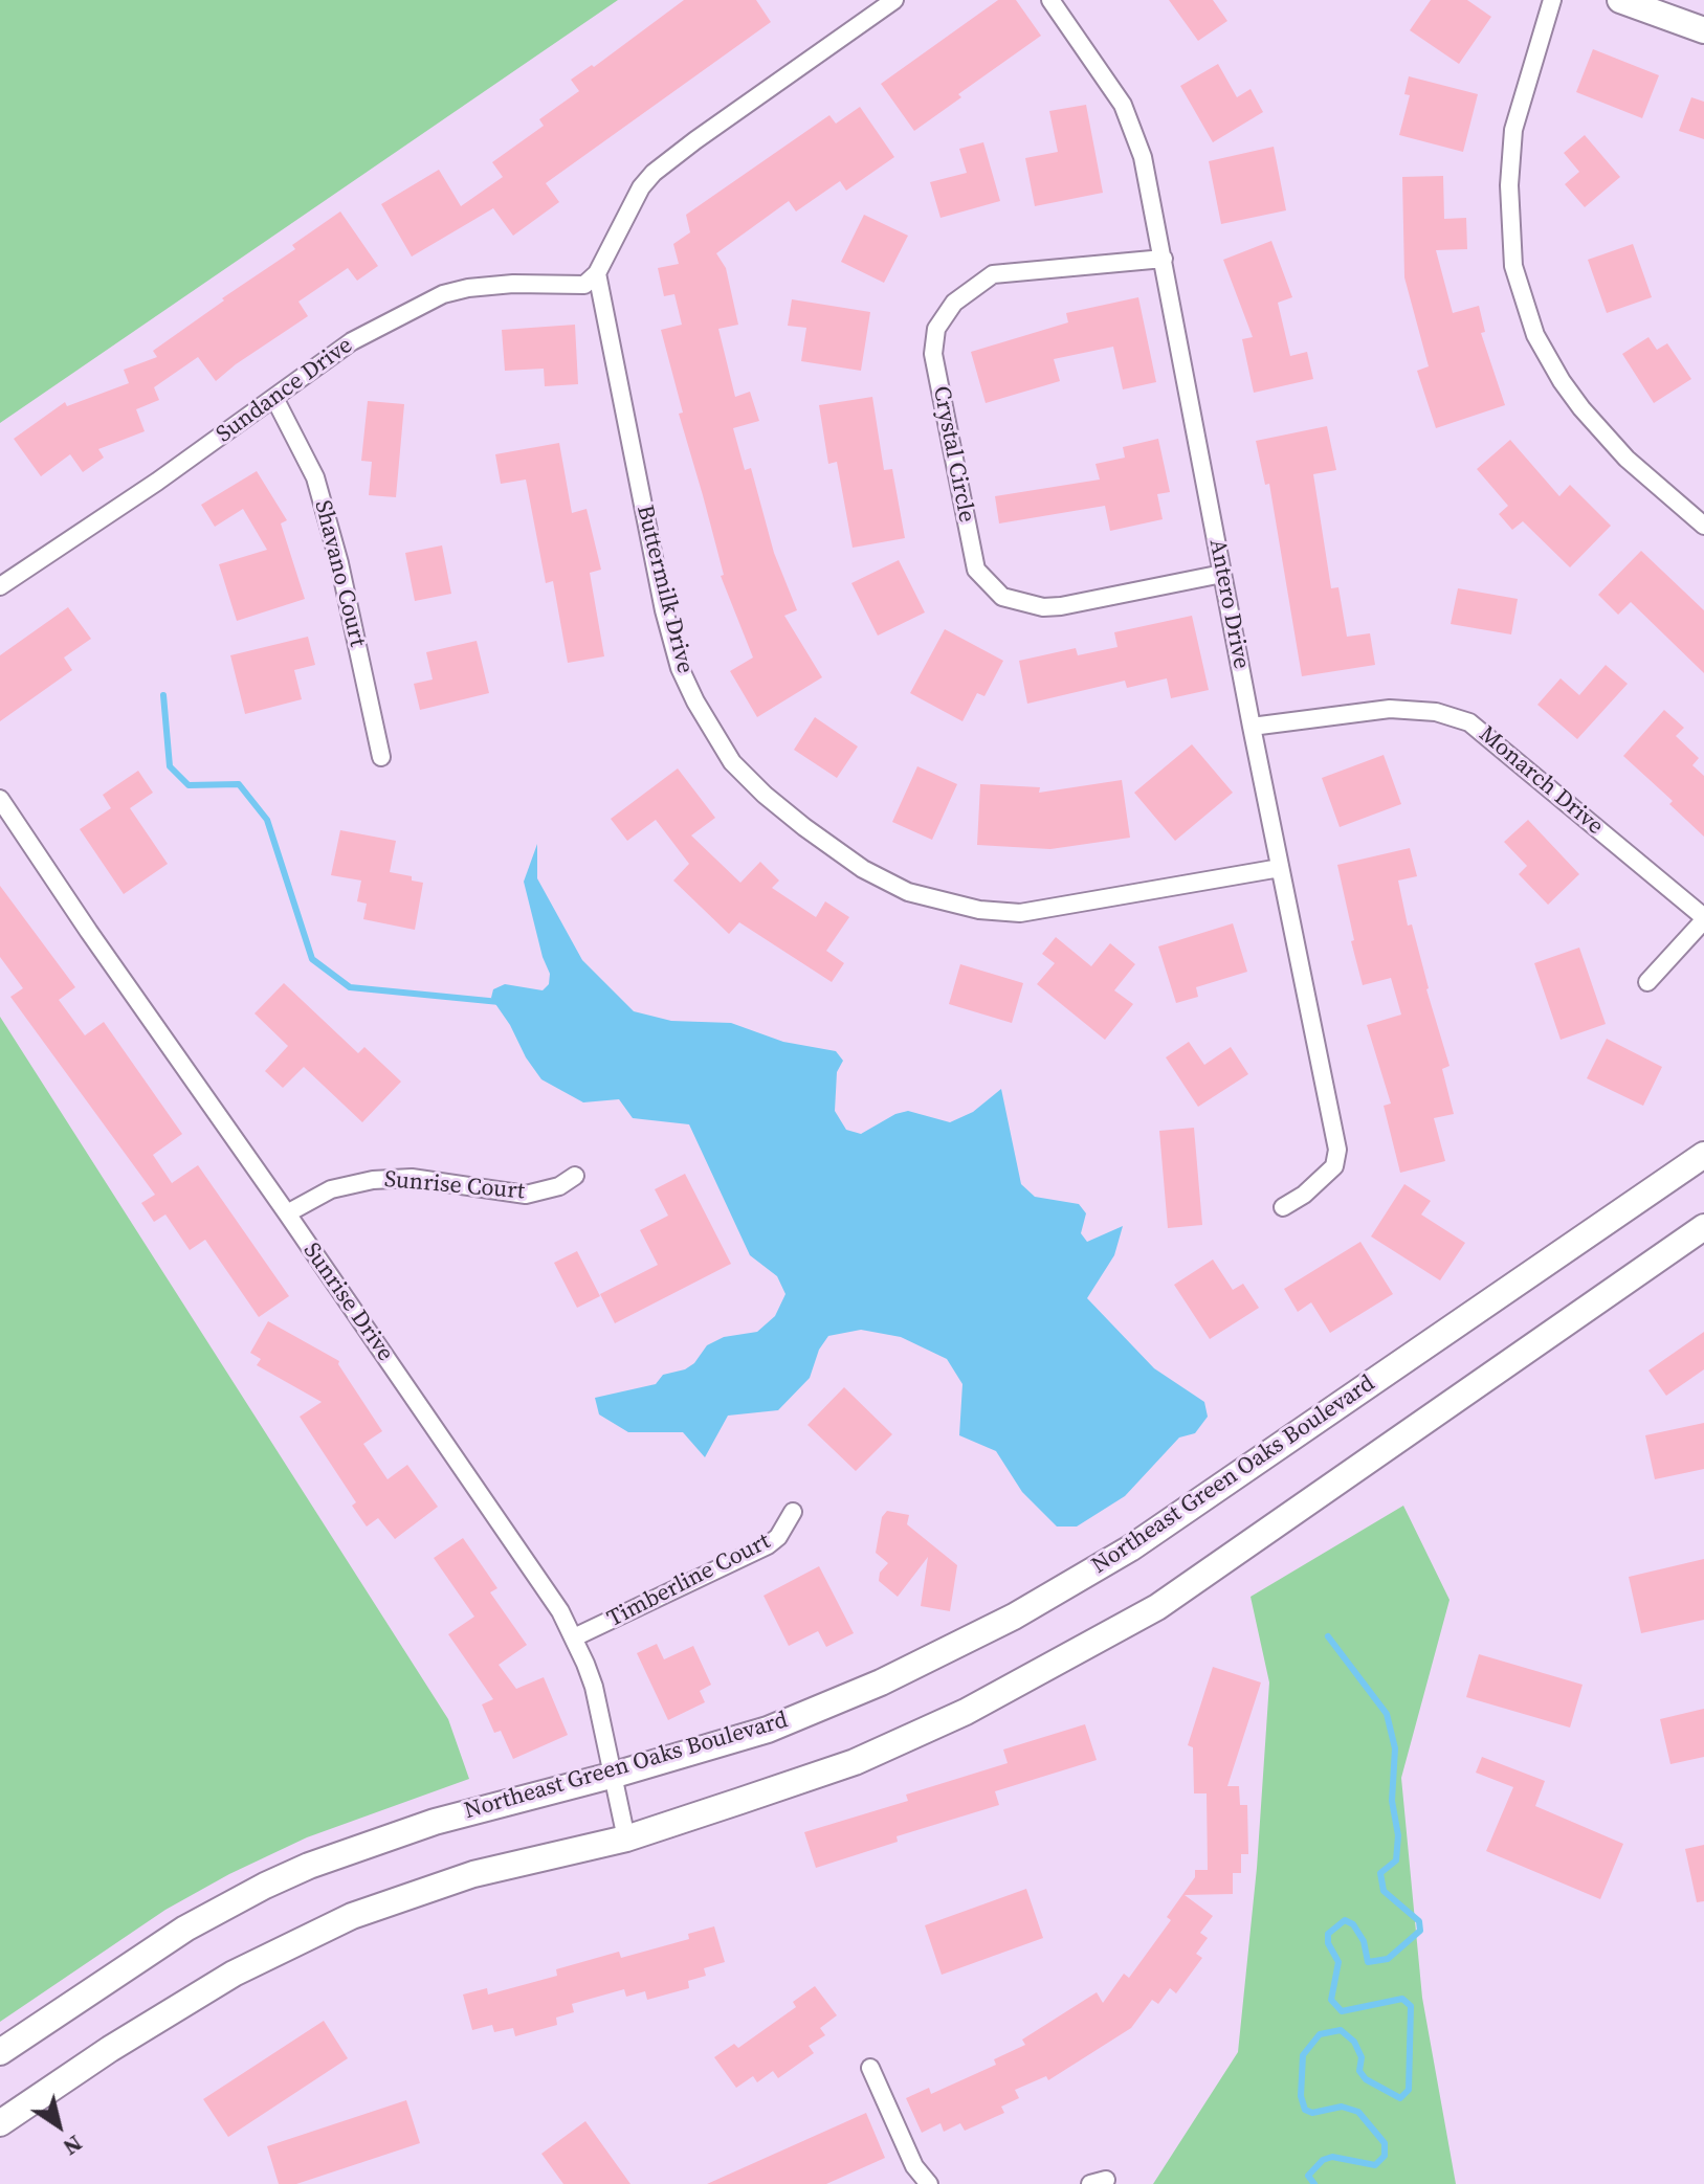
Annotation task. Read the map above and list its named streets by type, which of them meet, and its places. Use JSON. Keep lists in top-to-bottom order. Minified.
{"streets":{"main road":["Northeast Green Oaks Boulevard"],"street":["Sundance Drive","Crystal Circle","Shavano Court","Buttermilk Drive","Antero Drive","Monarch Drive","Sunrise Court","Sunrise Drive","Timberline Court"]},"crossings":[["Sundance Drive","Shavano Court"],["Sundance Drive","Buttermilk Drive"],["Crystal Circle","Antero Drive"],["Buttermilk Drive","Antero Drive"],["Antero Drive","Monarch Drive"],["Sunrise Court","Sunrise Drive"],["Sunrise Drive","Northeast Green Oaks Boulevard"],["Sunrise Drive","Timberline Court"]],"north":"bottom right"}
